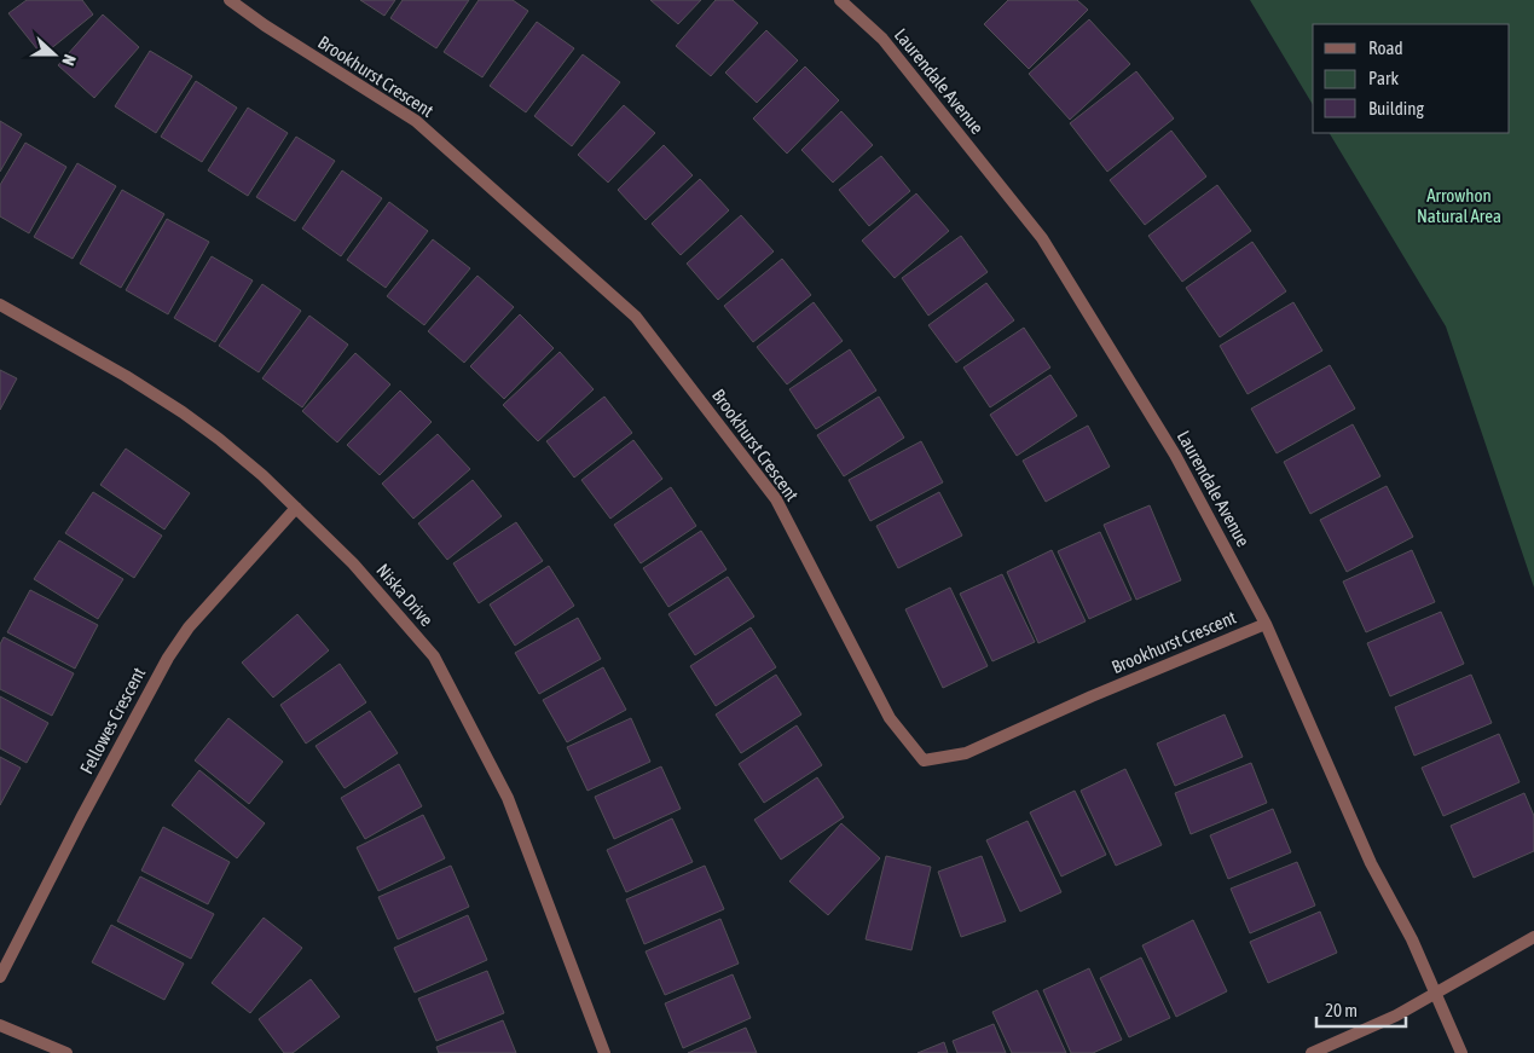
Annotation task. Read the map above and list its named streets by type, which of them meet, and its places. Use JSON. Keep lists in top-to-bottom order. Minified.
{"streets":{"street":["Brookhurst Crescent","Laurendale Avenue","Niska Drive","Fellowes Crescent"]},"crossings":[["Brookhurst Crescent","Laurendale Avenue"],["Niska Drive","Fellowes Crescent"]],"parks":["Arrowhon Natural Area"],"legend":["Road","Park","Building"],"scale_bar":"20 m","north":"right"}
